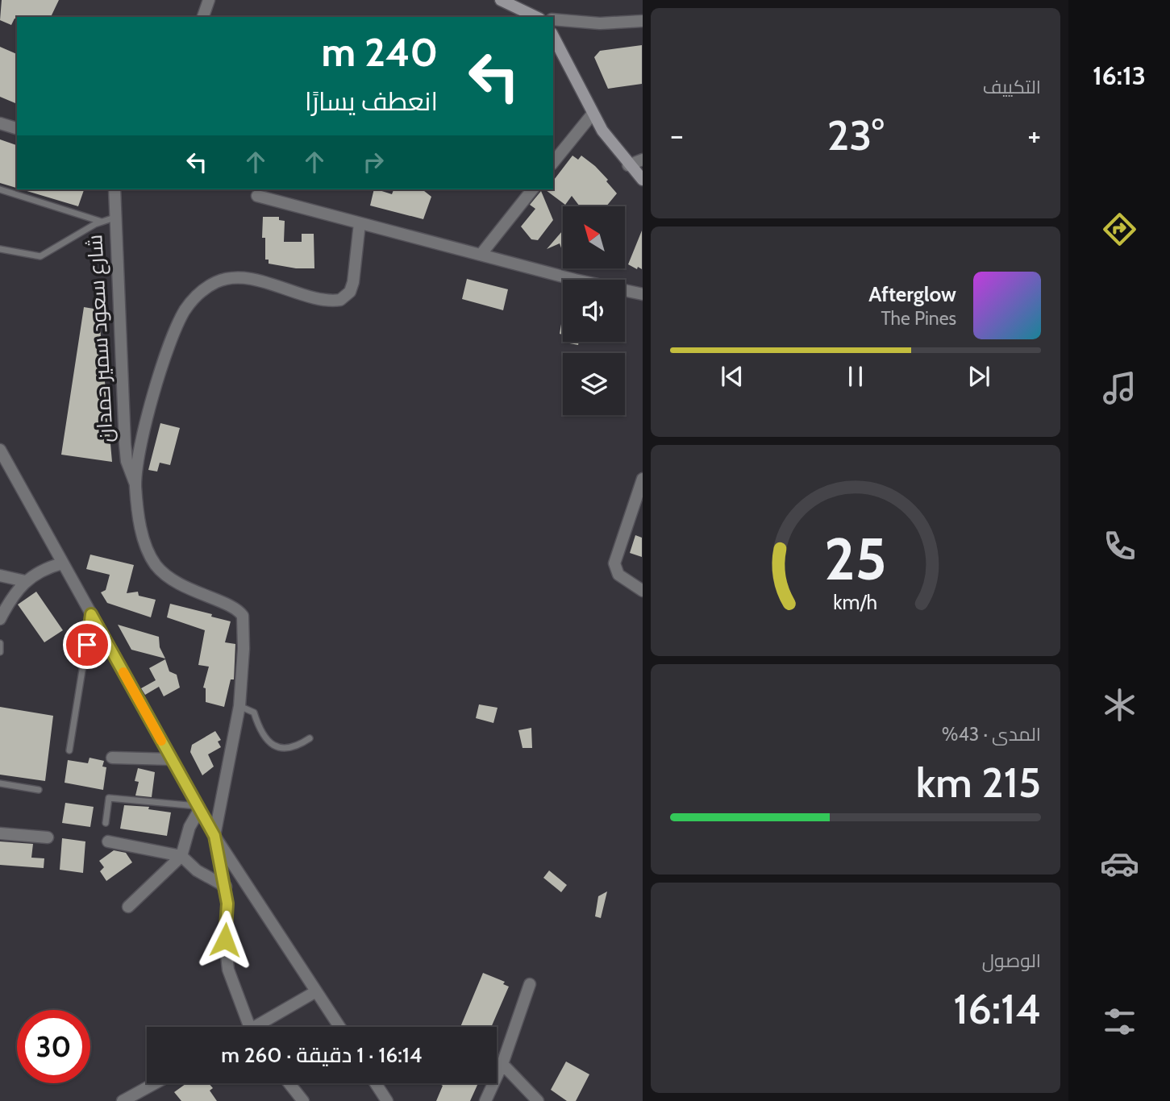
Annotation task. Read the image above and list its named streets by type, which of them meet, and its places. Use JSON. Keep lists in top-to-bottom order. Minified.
{"streets":{"street":["شارع سعود سمير حمدان"]},"north":"top left","page":{"tabs":"16:13","tile":["التكييف",["المدى · 43%","215 km"],["الوصول","16:14"]],"turn":["240 m","انعطف يسارًا"],"heat":["−","23°","+"],"song":["Afterglow","The Pines"],"limit":"30","trip":"16:14 · 1 دقيقة · 260 m","gauge":["25","km/h"]}}
